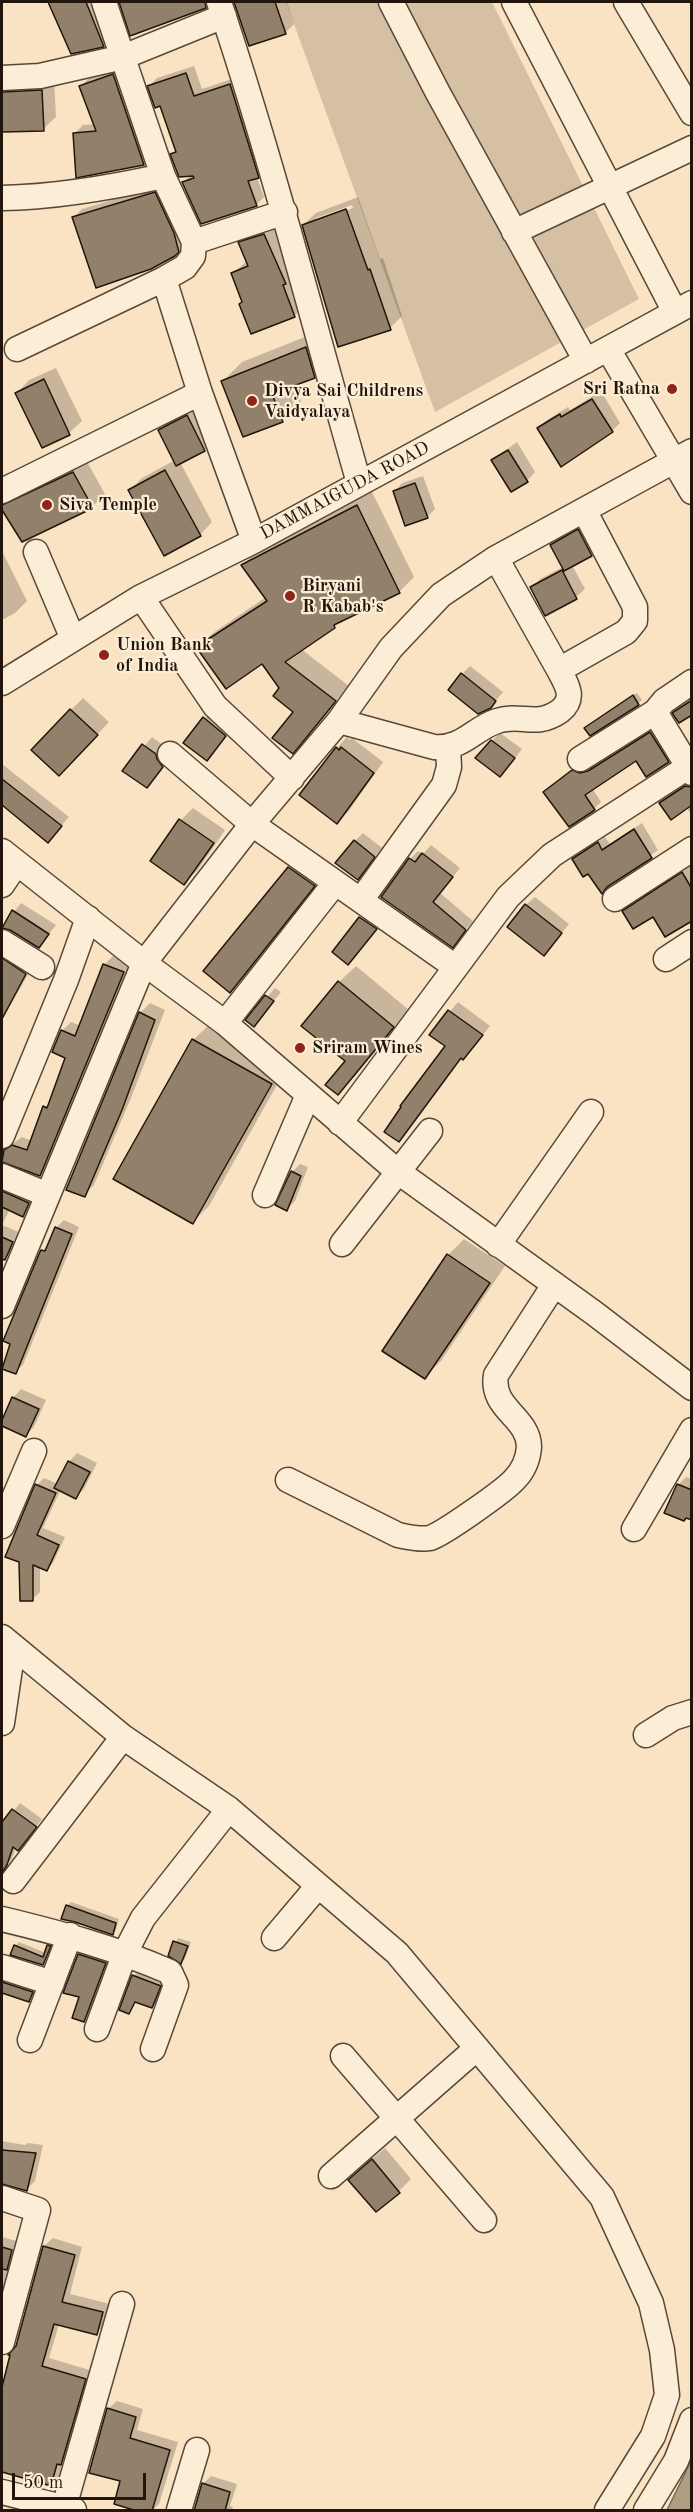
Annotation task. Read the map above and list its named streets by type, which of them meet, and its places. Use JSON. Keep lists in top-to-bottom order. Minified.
{"streets":{"street":["DAMMAIGUDA ROAD"]},"places":["Sri Ratna","Divya Sai Childrens Vaidyalaya","Siva Temple","Biryani R Kabab's","Union Bank of India","Sriram Wines"],"scale_bar":"50 m"}
